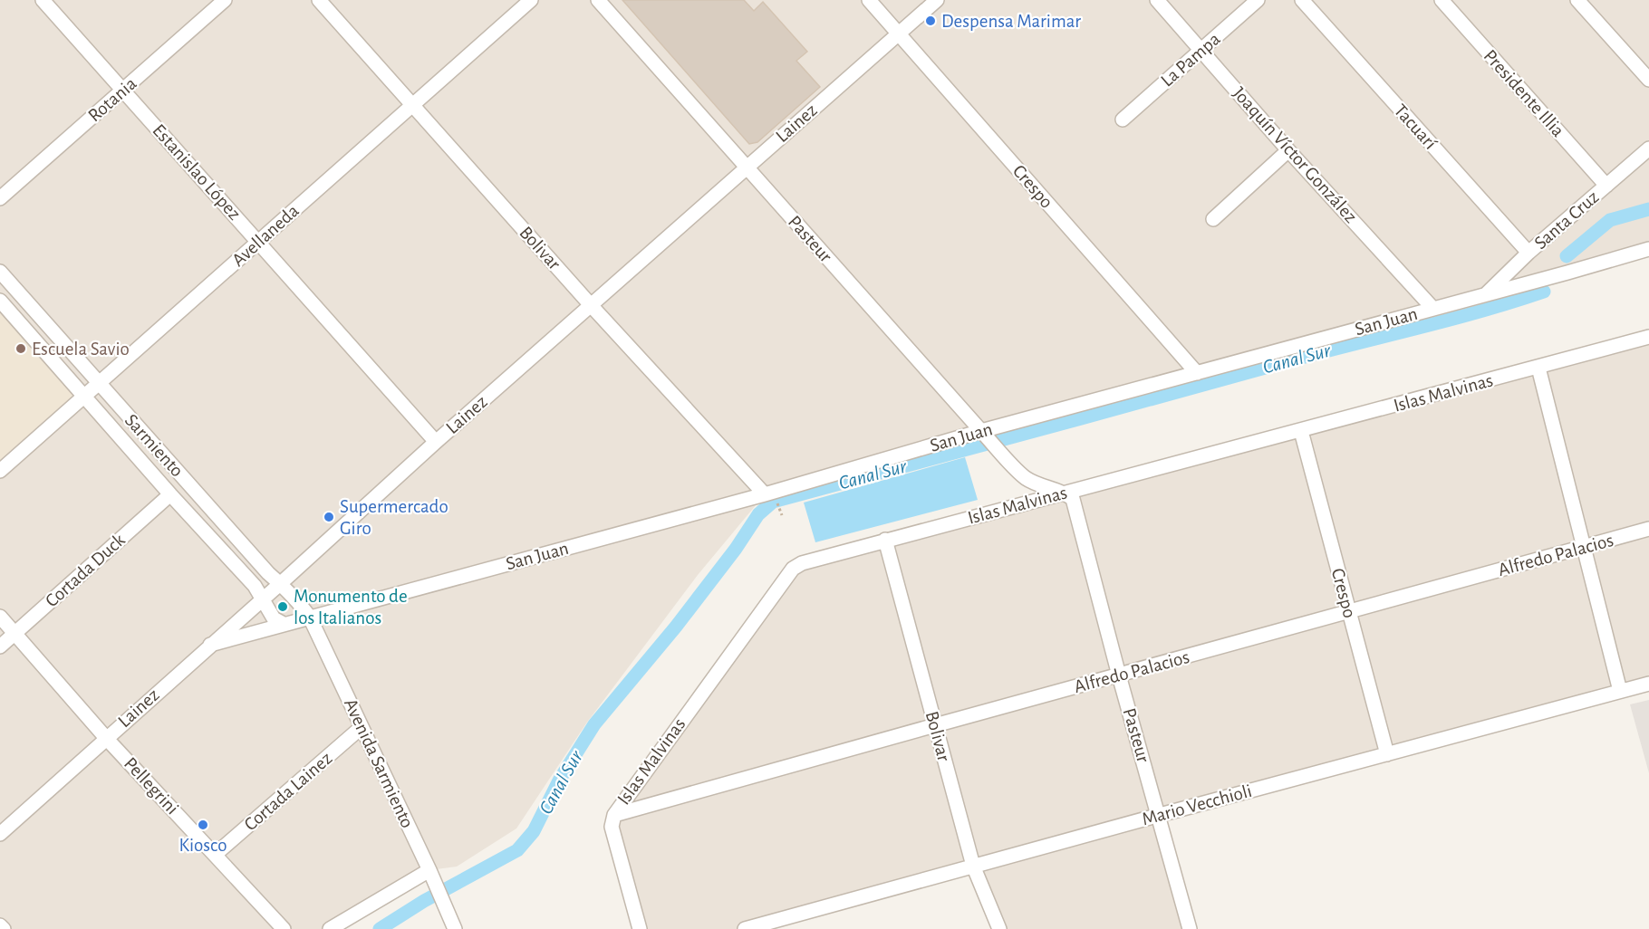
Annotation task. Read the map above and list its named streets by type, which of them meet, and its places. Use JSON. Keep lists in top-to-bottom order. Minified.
{"streets":{"street":["La Pampa","Presidente Illia","Rotania","Lainez","Tacuarí","Joaquín Víctor González","Estanislao López","Crespo","Santa Cruz","Avellaneda","Pasteur","Bolivar","San Juan","Islas Malvinas","Sarmiento","Alfredo Palacios","Cortada Duck","Avenida Sarmiento","Pellegrini","Cortada Lainez","Mario Vecchioli"]},"crossings":[["La Pampa","Joaquín Víctor González"],["Presidente Illia","Santa Cruz"],["Rotania","Estanislao López"],["Lainez","Estanislao López"],["Lainez","Crespo"],["Lainez","Pasteur"],["Lainez","Bolivar"],["Lainez","San Juan"],["Lainez","Sarmiento"],["Lainez","Pellegrini"],["Tacuarí","Santa Cruz"],["Joaquín Víctor González","San Juan"],["Estanislao López","Avellaneda"],["Crespo","San Juan"],["Crespo","Islas Malvinas"],["Crespo","Alfredo Palacios"],["Crespo","Mario Vecchioli"],["Santa Cruz","San Juan"],["Avellaneda","Bolivar"],["Avellaneda","Sarmiento"],["Pasteur","San Juan"],["Pasteur","Islas Malvinas"],["Pasteur","Alfredo Palacios"],["Pasteur","Mario Vecchioli"],["Bolivar","San Juan"],["Bolivar","Islas Malvinas"],["Bolivar","Alfredo Palacios"],["Bolivar","Mario Vecchioli"],["San Juan","Sarmiento"],["San Juan","Avenida Sarmiento"],["Islas Malvinas","Alfredo Palacios"],["Sarmiento","Cortada Duck"],["Sarmiento","Avenida Sarmiento"],["Cortada Duck","Pellegrini"],["Avenida Sarmiento","Cortada Lainez"],["Pellegrini","Cortada Lainez"]],"water":["Canal Sur"],"places":["Despensa Marimar","Escuela Savio","Supermercado Giro","Monumento de los Italianos","Kiosco"]}
